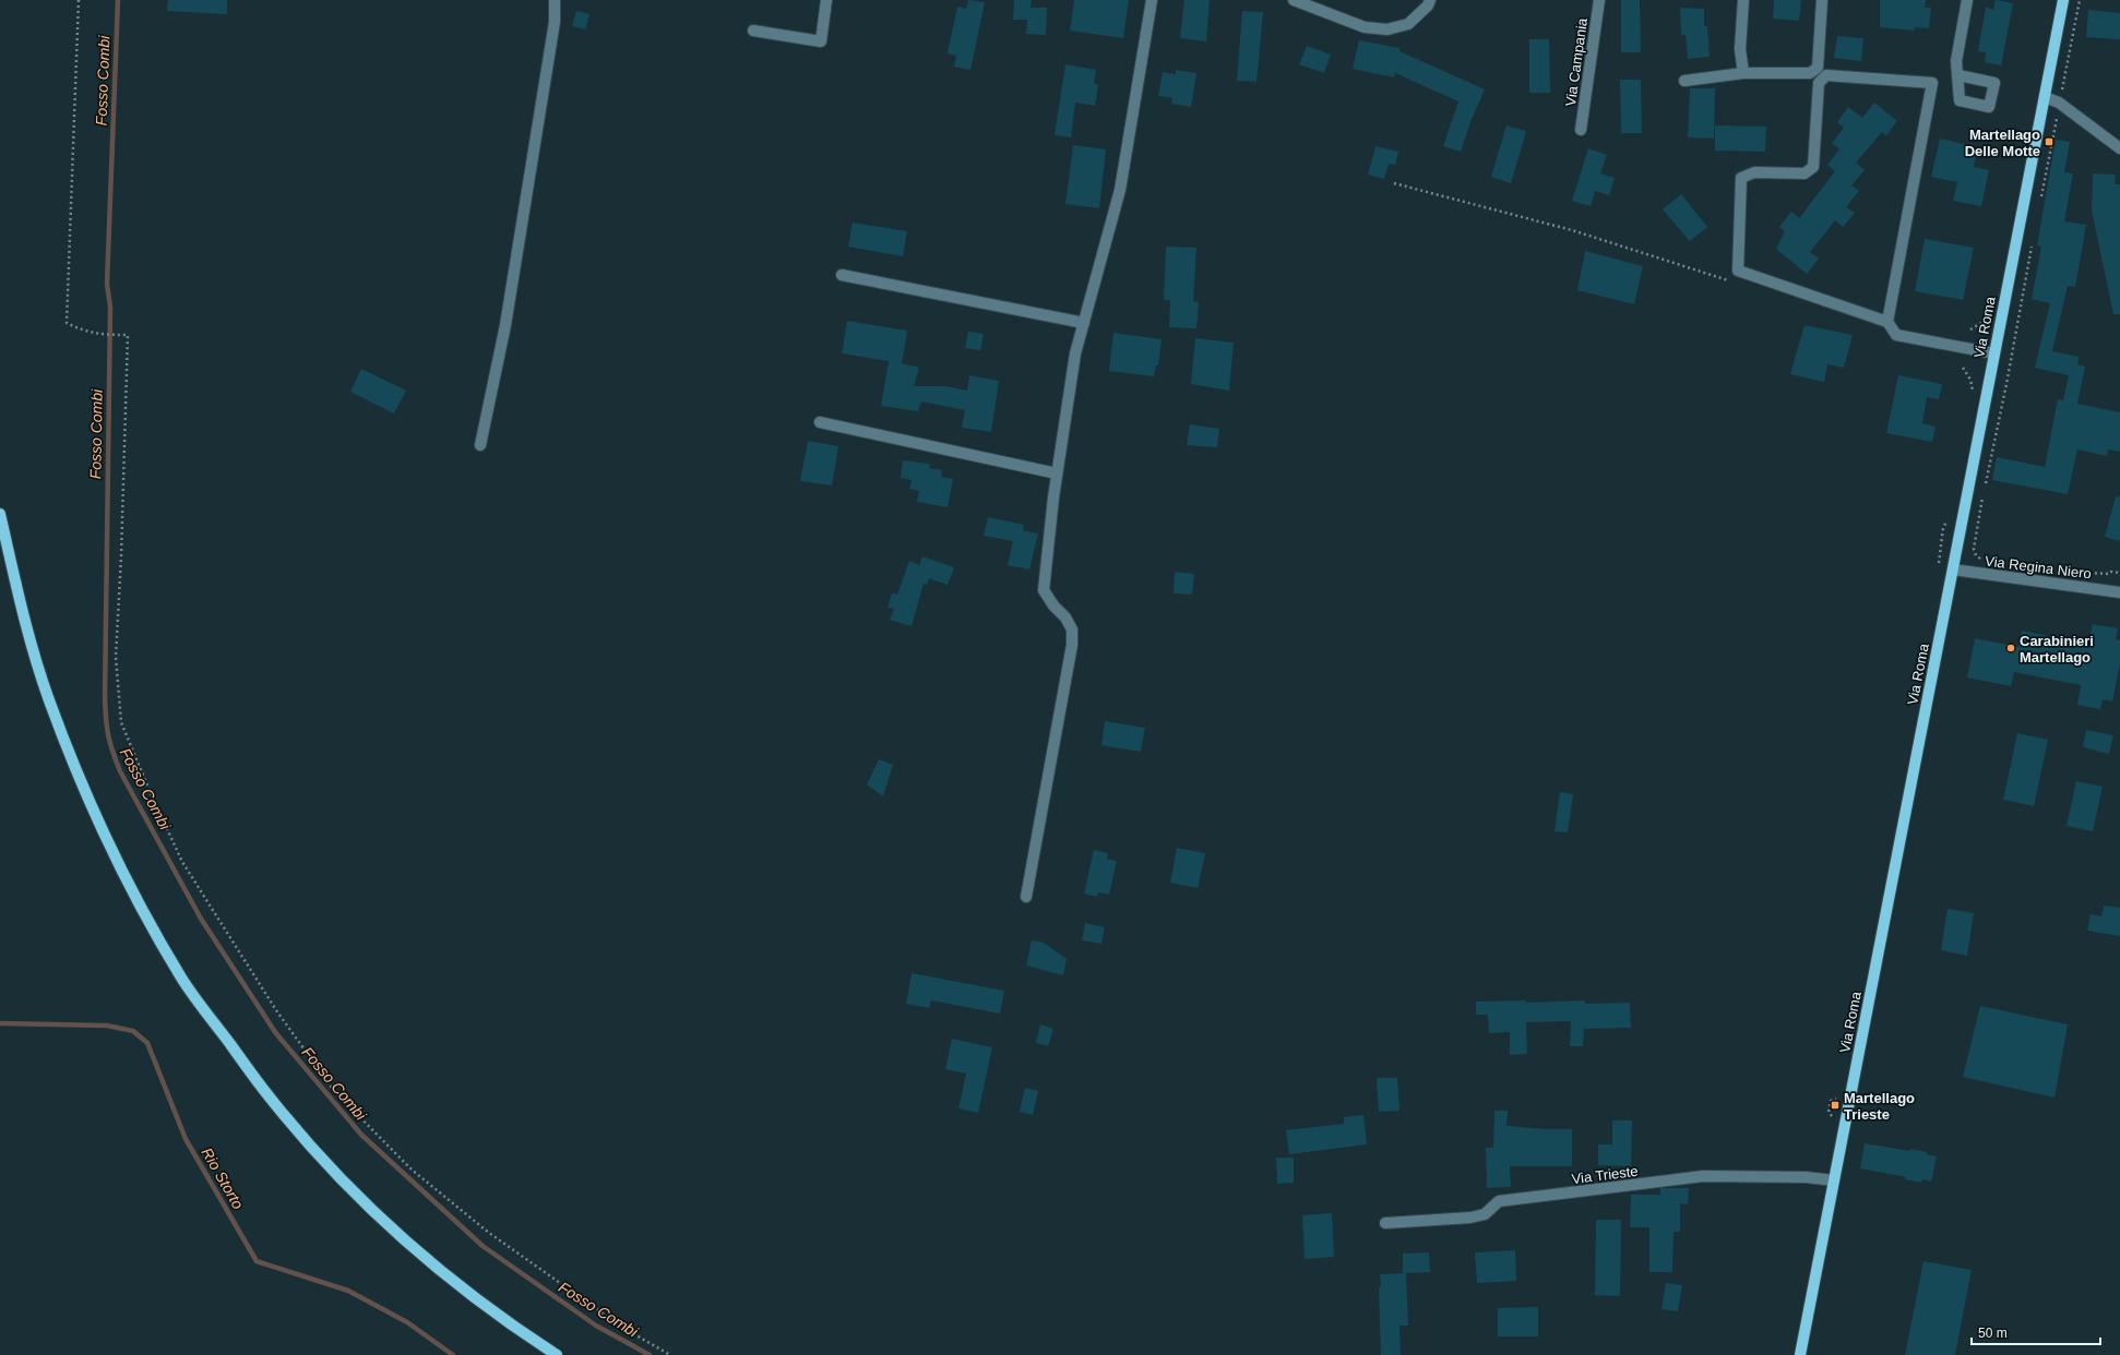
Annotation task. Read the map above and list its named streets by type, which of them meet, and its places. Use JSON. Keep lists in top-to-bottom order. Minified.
{"streets":{"main road":["Via Roma"],"street":["Via Campania","Via Regina Niero","Via Trieste"]},"crossings":[["Via Roma","Via Regina Niero"],["Via Roma","Via Trieste"]],"water":["Fosso Combi","Rio Storto"],"places":{"transit":["Martellago Delle Motte","Martellago Trieste"],"other":["Carabinieri Martellago"]},"scale_bar":"50 m"}
